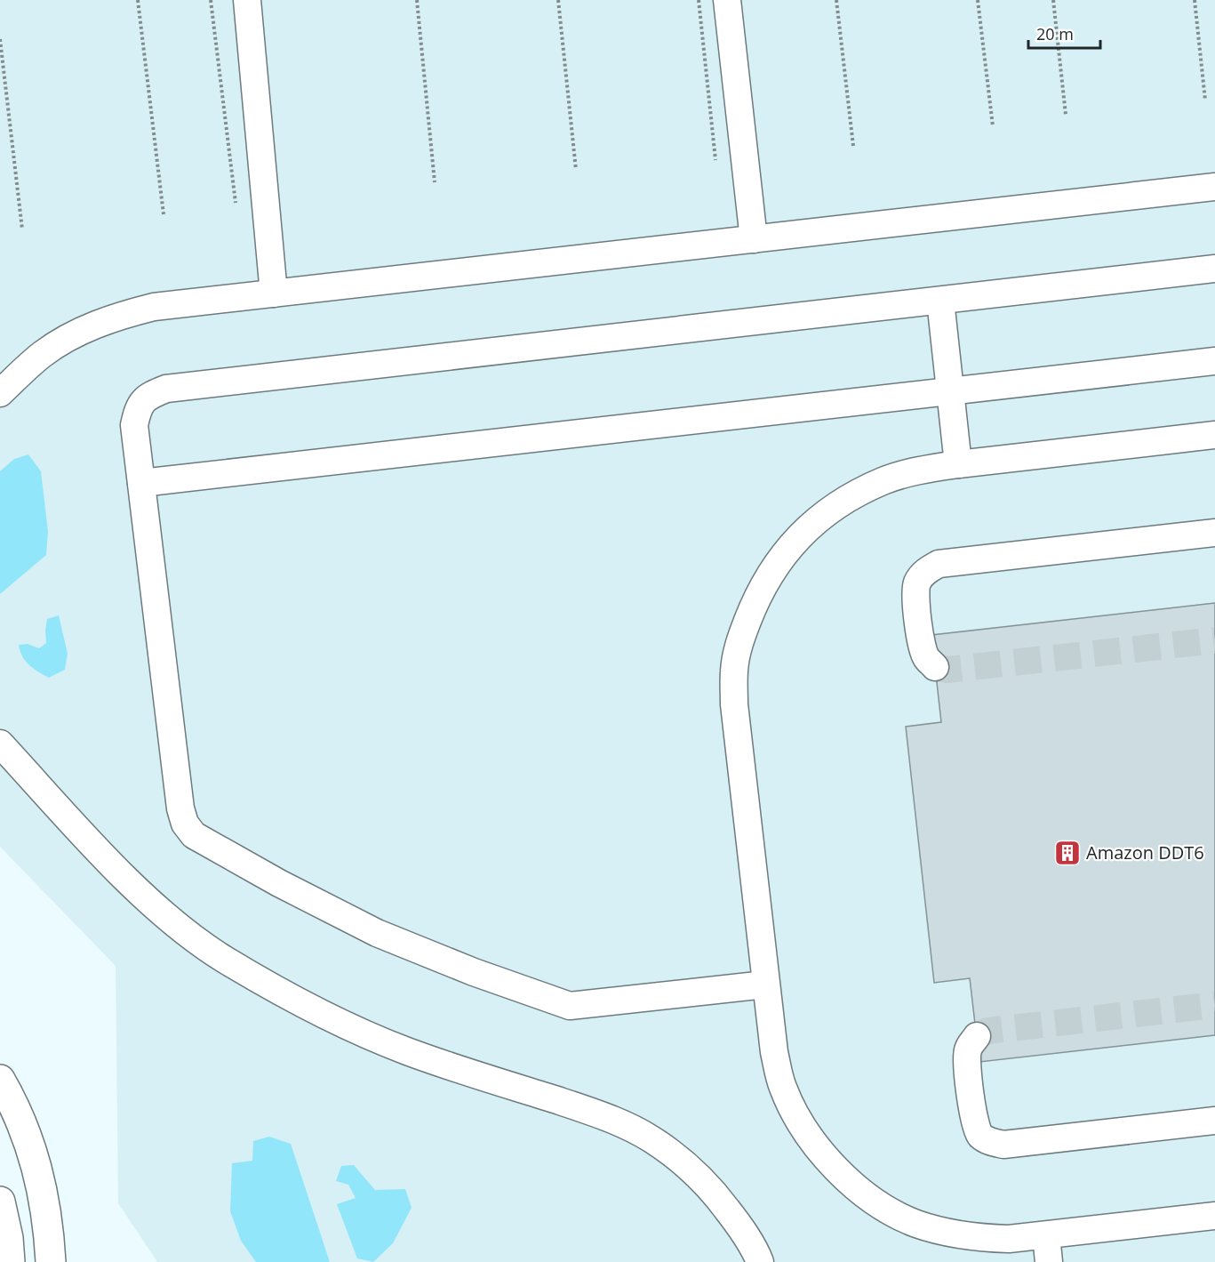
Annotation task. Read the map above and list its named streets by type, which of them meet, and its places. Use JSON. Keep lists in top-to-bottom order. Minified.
{"places":{"building":["Amazon DDT6"]},"scale_bar":"20 m"}
